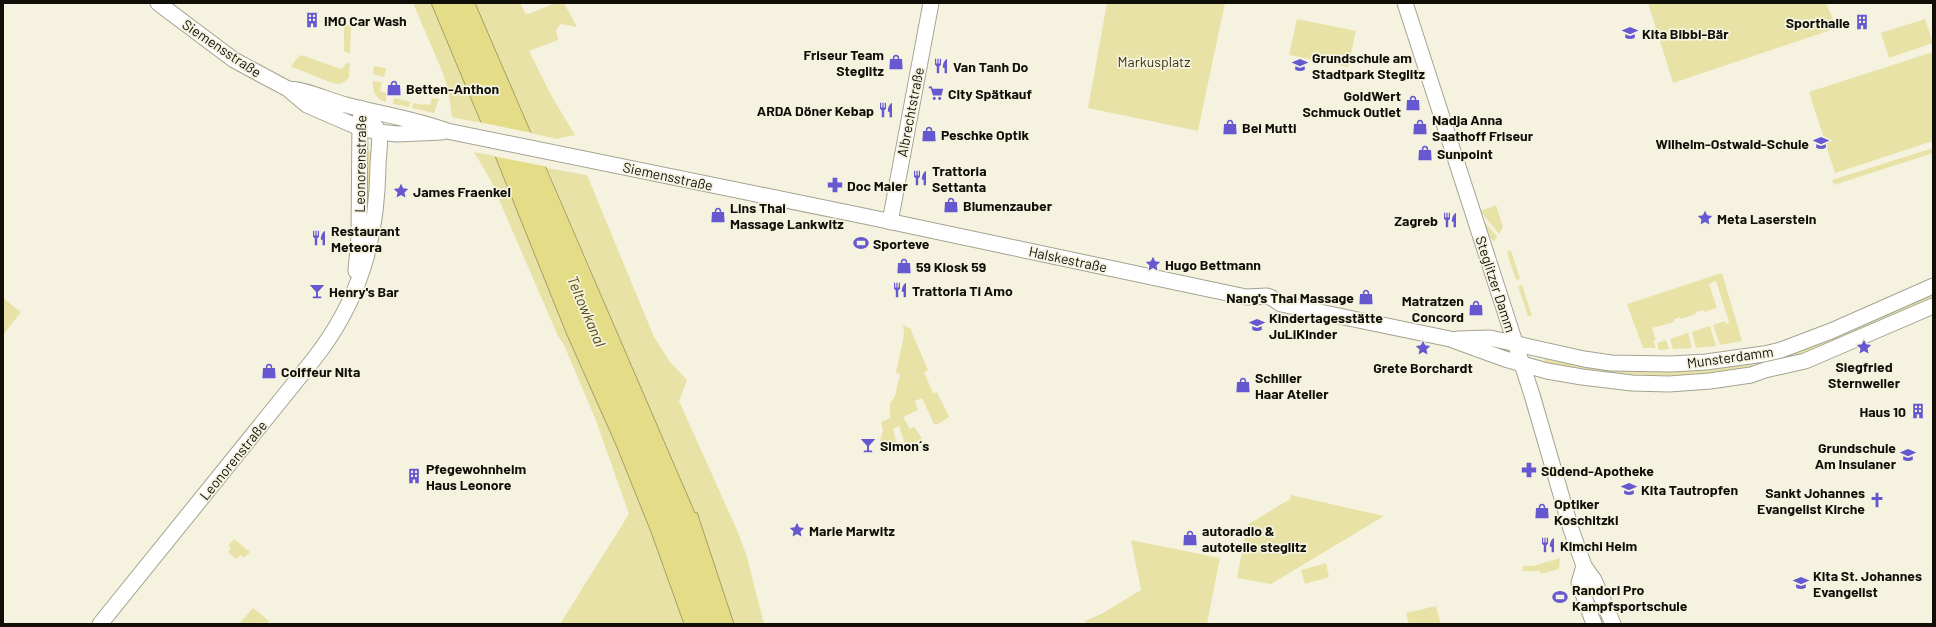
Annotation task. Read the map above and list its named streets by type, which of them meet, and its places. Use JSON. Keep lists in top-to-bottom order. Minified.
{"streets":{"main road":["Siemensstraße","Albrechtstraße","Leonorenstraße","Halskestraße","Steglitzer Damm","Munsterdamm"]},"crossings":[["Siemensstraße","Albrechtstraße"],["Siemensstraße","Leonorenstraße"],["Siemensstraße","Halskestraße"],["Albrechtstraße","Halskestraße"],["Halskestraße","Steglitzer Damm"],["Halskestraße","Munsterdamm"],["Steglitzer Damm","Munsterdamm"]],"water":["Teltowkanal"],"parks":["Markusplatz"],"places":{"building":["IMO Car Wash","Sporthalle","Haus 10","Pfegewohnheim Haus Leonore"],"school or university":["Kita Bibbi-Bär","Grundschule am Stadtpark Steglitz","Wilhelm-Ostwald-Schule","Kindertagesstätte JuLiKinder","Grundschule Am Insulaner","Kita Tautropfen","Kita St. Johannes Evangelist"],"shop":["Friseur Team Steglitz","Betten-Anthon","GoldWert Schmuck Outlet","Bei Mutti","Nadja Anna Saathoff Friseur","Peschke Optik","Sunpoint","Blumenzauber","Lins Thai Massage Lankwitz","59 Kiosk 59","Nang's Thai Massage","Matratzen Concord","Coiffeur Nita","Schiller Haar Atelier","Optiker Koschitzki","autoradio & autoteile steglitz"],"restaurant":["Van Tanh Do","ARDA Döner Kebap","Trattoria Settanta","Zagreb","Restaurant Meteora","Trattoria Ti Amo","Kimchi Heim"],"supermarket":["City Spätkauf"],"pharmacy":["Doc Maier","Südend-Apotheke"],"place":["James Fraenkel","Meta Laserstein","Hugo Bettmann","Siegfried Sternweiler","Grete Borchardt","Marie Marwitz"],"sports":["Sporteve","Randori Pro Kampfsportschule"],"bar":["Henry's Bar","Simon´s"],"church":["Sankt Johannes Evangelist Kirche"]}}
